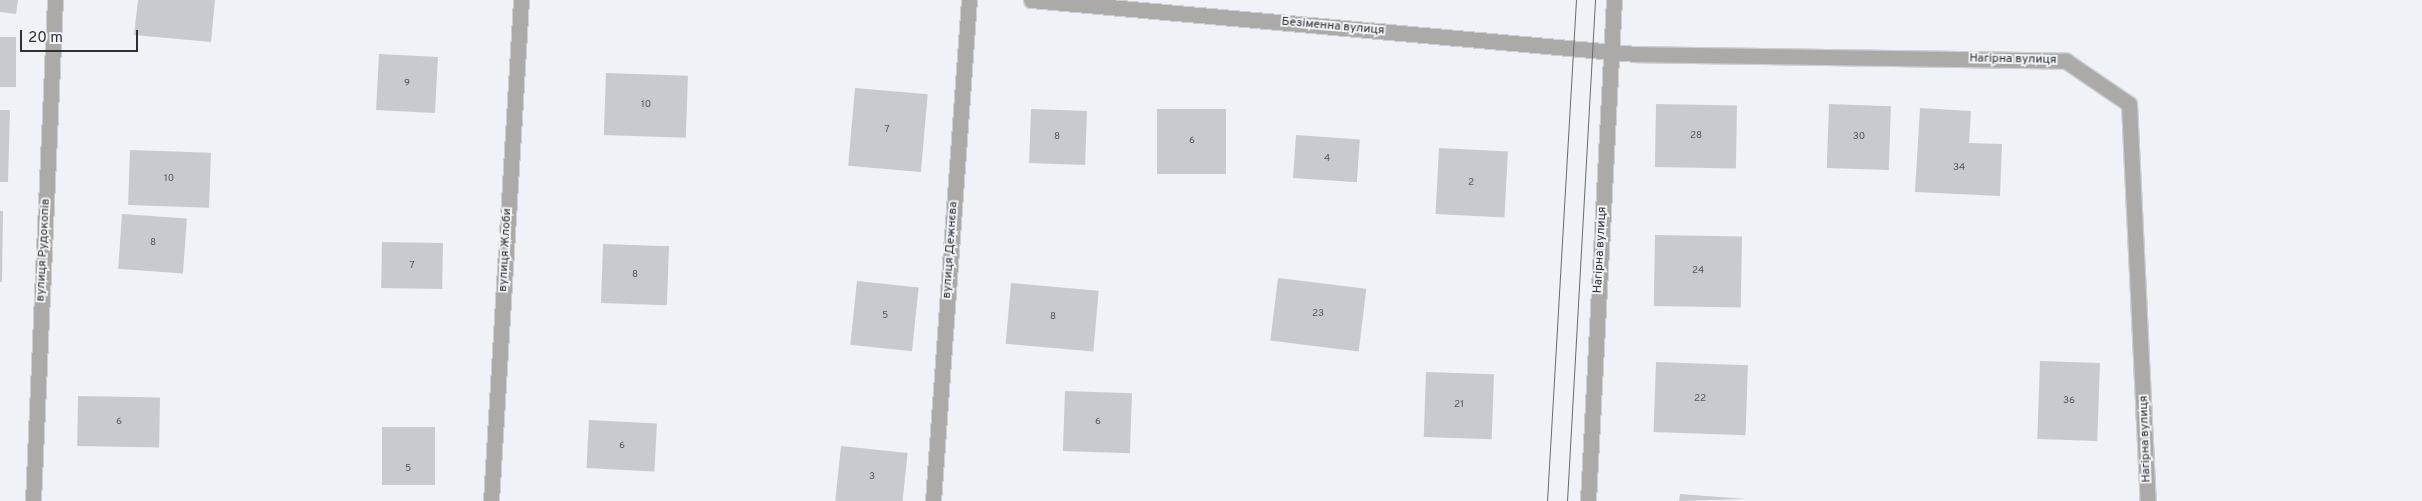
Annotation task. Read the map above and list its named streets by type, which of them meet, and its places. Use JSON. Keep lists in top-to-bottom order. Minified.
{"streets":{"street":["Безіменна вулиця","Нагірна вулиця","вулиця Рудокопів","вулиця Жлоби","вулиця Дежнєва"]},"crossings":[["Безіменна вулиця","Нагірна вулиця"]],"house_numbers":["9","10","7","28","8","30","6","4","34","10","2","8","7","24","8","23","5","8","22","36","21","6","6","6","5","3"],"scale_bar":"20 m"}
